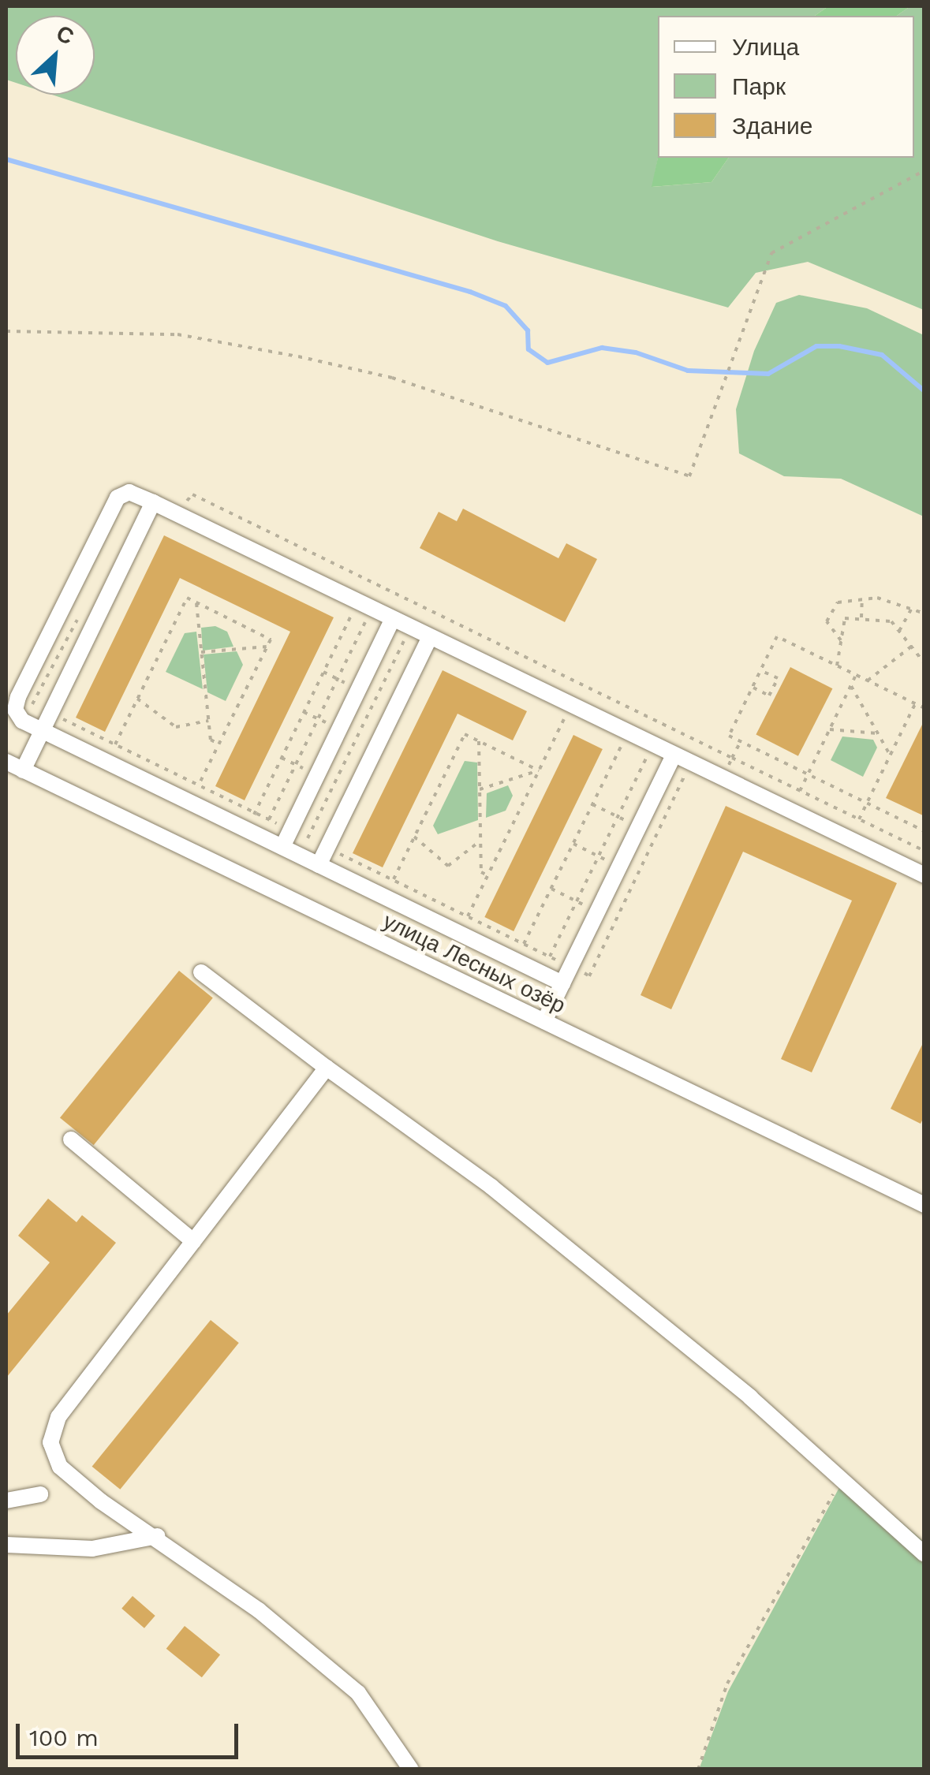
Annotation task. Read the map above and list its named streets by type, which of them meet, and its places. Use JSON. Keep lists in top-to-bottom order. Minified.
{"streets":{"street":["улица Лесных озёр"]},"legend":["Улица","Парк","Здание"],"scale_bar":"100 m","north":"top right"}
